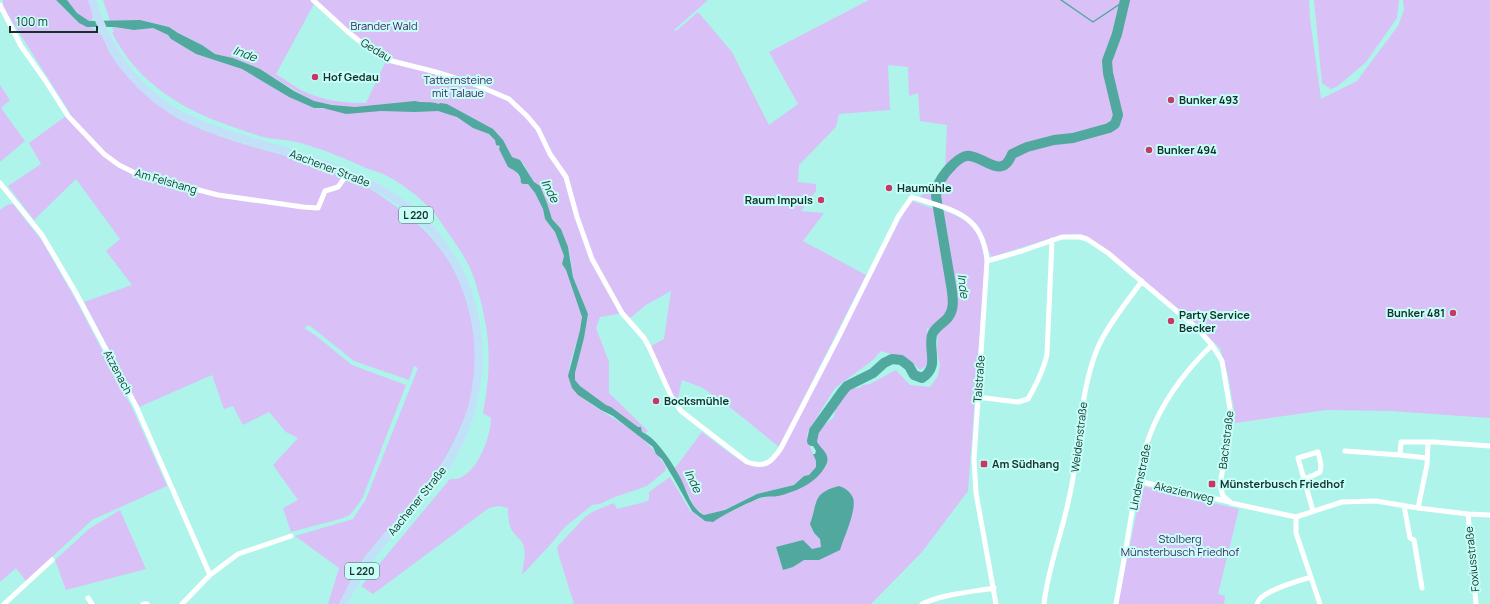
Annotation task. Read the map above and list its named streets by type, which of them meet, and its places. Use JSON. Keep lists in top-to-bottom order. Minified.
{"streets":{"main road":["Aachener Straße","L 220"],"street":["Gedau","Am Felshang","Atzenach","Talstraße","Weidenstraße","Bachstraße","Lindenstraße","Akazienweg","Foxiusstraße"]},"crossings":[["Gedau","Talstraße"],["Aachener Straße","Am Felshang"],["Talstraße","Bachstraße"],["Weidenstraße","Bachstraße"],["Bachstraße","Lindenstraße"],["Bachstraße","Akazienweg"],["Lindenstraße","Akazienweg"]],"water":["Inde"],"parks":["Brander Wald","Tatternsteine mit Talaue","Stolberg Münsterbusch Friedhof"],"places":{"other":["Hof Gedau","Bunker 493","Bunker 494","Haumühle","Raum Impuls","Bunker 481","Party Service Becker","Bocksmühle"],"transit":["Am Südhang","Münsterbusch Friedhof"]},"scale_bar":"100 m"}
